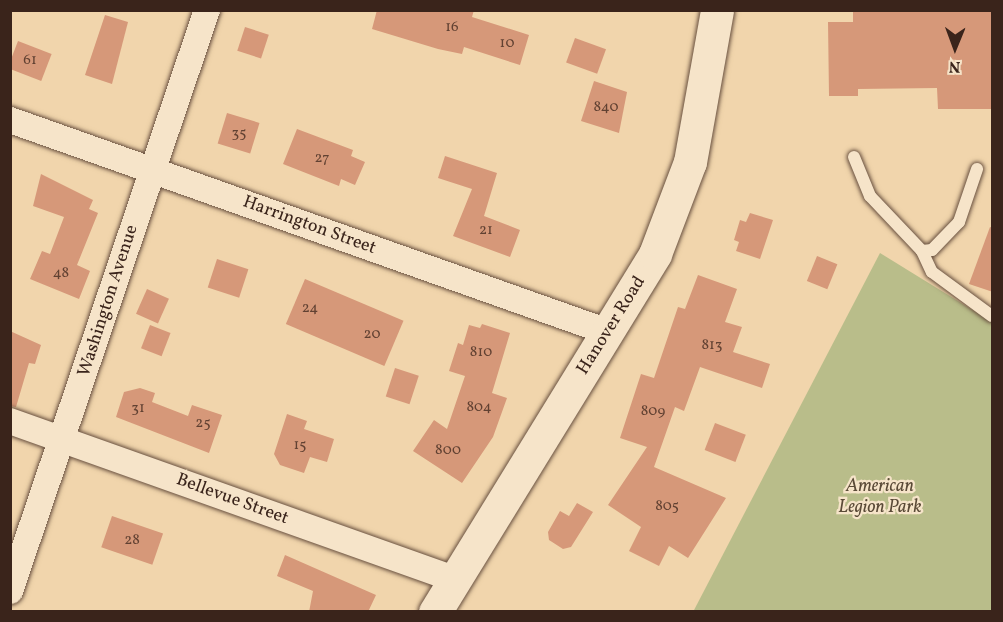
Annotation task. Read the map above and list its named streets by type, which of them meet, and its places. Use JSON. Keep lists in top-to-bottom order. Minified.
{"streets":{"main road":["Hanover Road"],"street":["Harrington Street","Washington Avenue","Bellevue Street"]},"crossings":[["Harrington Street","Washington Avenue"],["Harrington Street","Hanover Road"],["Washington Avenue","Bellevue Street"],["Hanover Road","Bellevue Street"]],"parks":["American Legion Park"],"house_numbers":["16","10","61","840","35","27","21","48","24","20","813","810","804","31","809","25","15","800","805","28"],"north":"bottom"}
